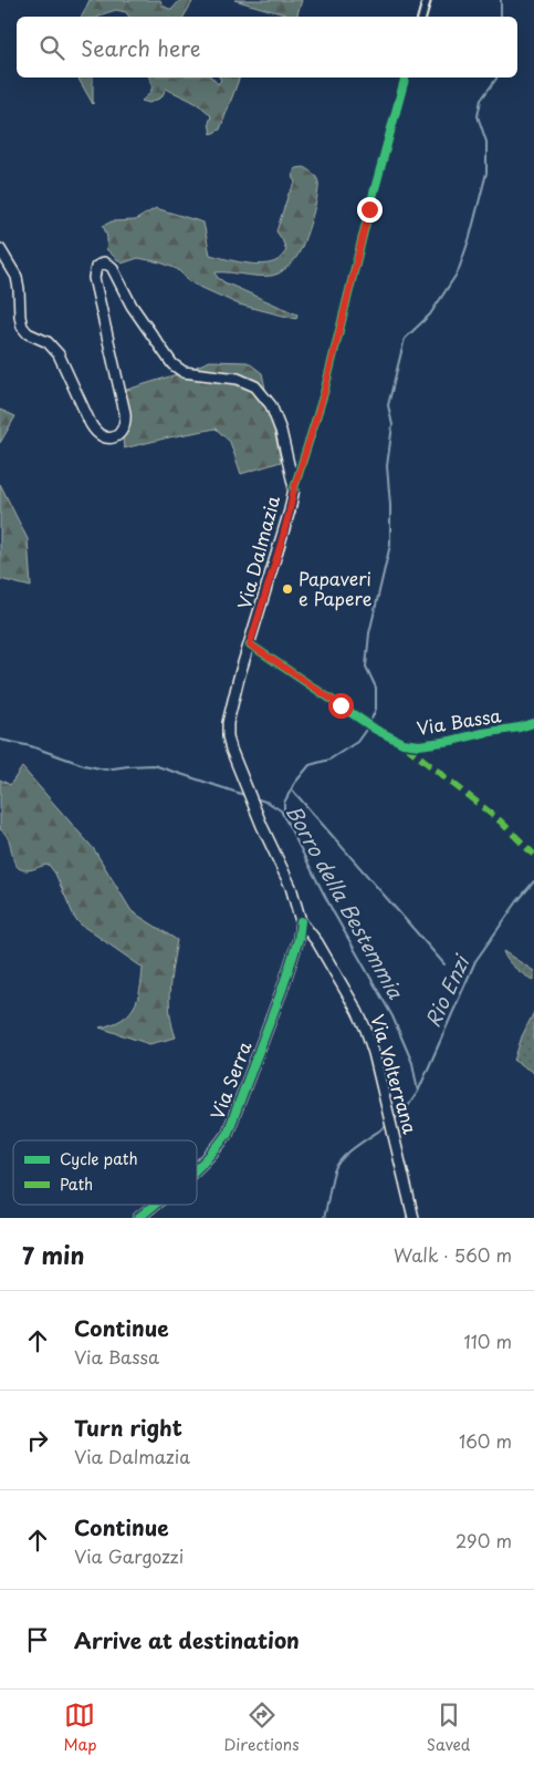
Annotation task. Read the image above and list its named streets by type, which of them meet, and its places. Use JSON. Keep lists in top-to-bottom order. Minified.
{"streets":{"main road":["Via Dalmazia","Via Volterrana","Via Serra"],"street":["Via Bassa"]},"crossings":[["Via Dalmazia","Via Bassa"],["Via Dalmazia","Via Volterrana"],["Via Dalmazia","Via Serra"],["Via Volterrana","Via Serra"]],"water":["Borro della Bestemmia","Rio Enzi"],"places":["Papaveri e Papere"],"legend":["Cycle path","Path"],"page":{"search":"Search here","heading":["7 min","Walk · 560 m"],"list":[["Continue","Via Bassa","110 m"],["Turn right","Via Dalmazia","160 m"],["Continue","Via Gargozzi","290 m"],"Arrive at destination"],"nav":["Map","Directions","Saved"]}}
